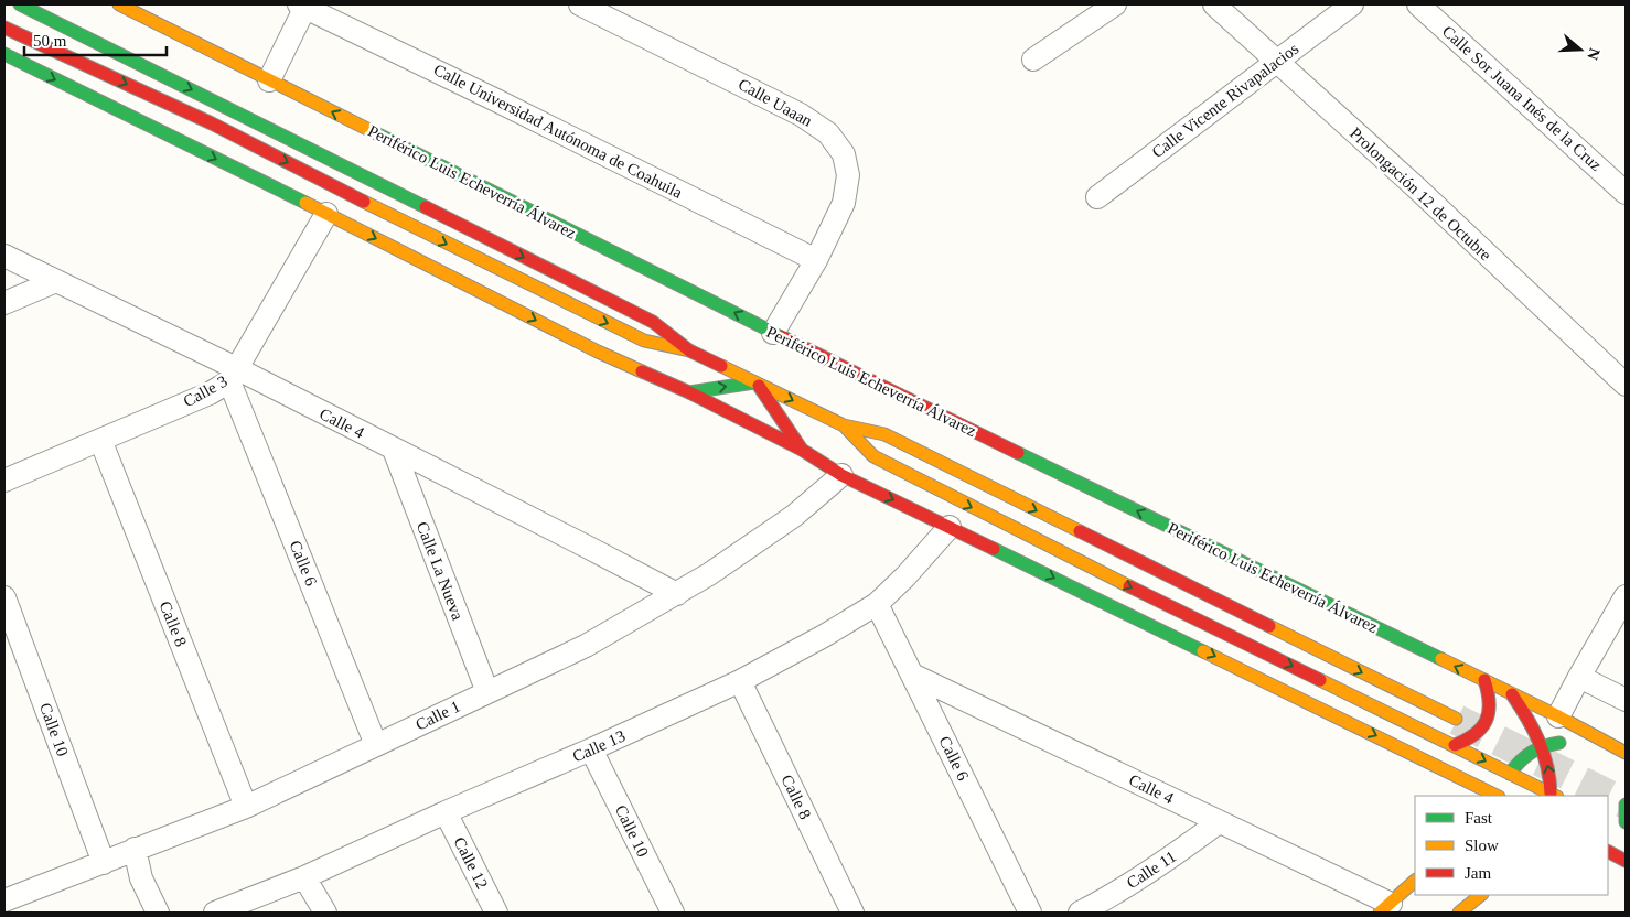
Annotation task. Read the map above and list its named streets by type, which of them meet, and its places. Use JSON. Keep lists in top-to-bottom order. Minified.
{"streets":{"main road":["Periférico Luis Echeverría Álvarez"],"street":["Calle Sor Juana Inés de la Cruz","Calle Vicente Rivapalacios","Calle Uaaan","Calle Universidad Autónoma de Coahuila","Prolongación 12 de Octubre","Calle 3","Calle 4","Calle 6","Calle La Nueva","Calle 8","Calle 1","Calle 10","Calle 13","Calle 12","Calle 11"]},"crossings":[["Calle Vicente Rivapalacios","Prolongación 12 de Octubre"],["Calle Uaaan","Calle Universidad Autónoma de Coahuila"],["Calle Uaaan","Periférico Luis Echeverría Álvarez"],["Calle 3","Calle 4"],["Calle 3","Calle 6"],["Calle 3","Calle 8"],["Calle 4","Calle 6"],["Calle 4","Calle La Nueva"],["Calle 4","Calle 1"],["Calle 4","Calle 11"],["Calle 6","Calle 1"],["Calle 6","Calle 13"],["Calle La Nueva","Calle 1"],["Calle 8","Calle 1"],["Calle 8","Calle 13"],["Calle 1","Calle 10"],["Calle 10","Calle 13"],["Calle 13","Calle 12"]],"legend":["Fast","Slow","Jam"],"scale_bar":"50 m","north":"right"}
